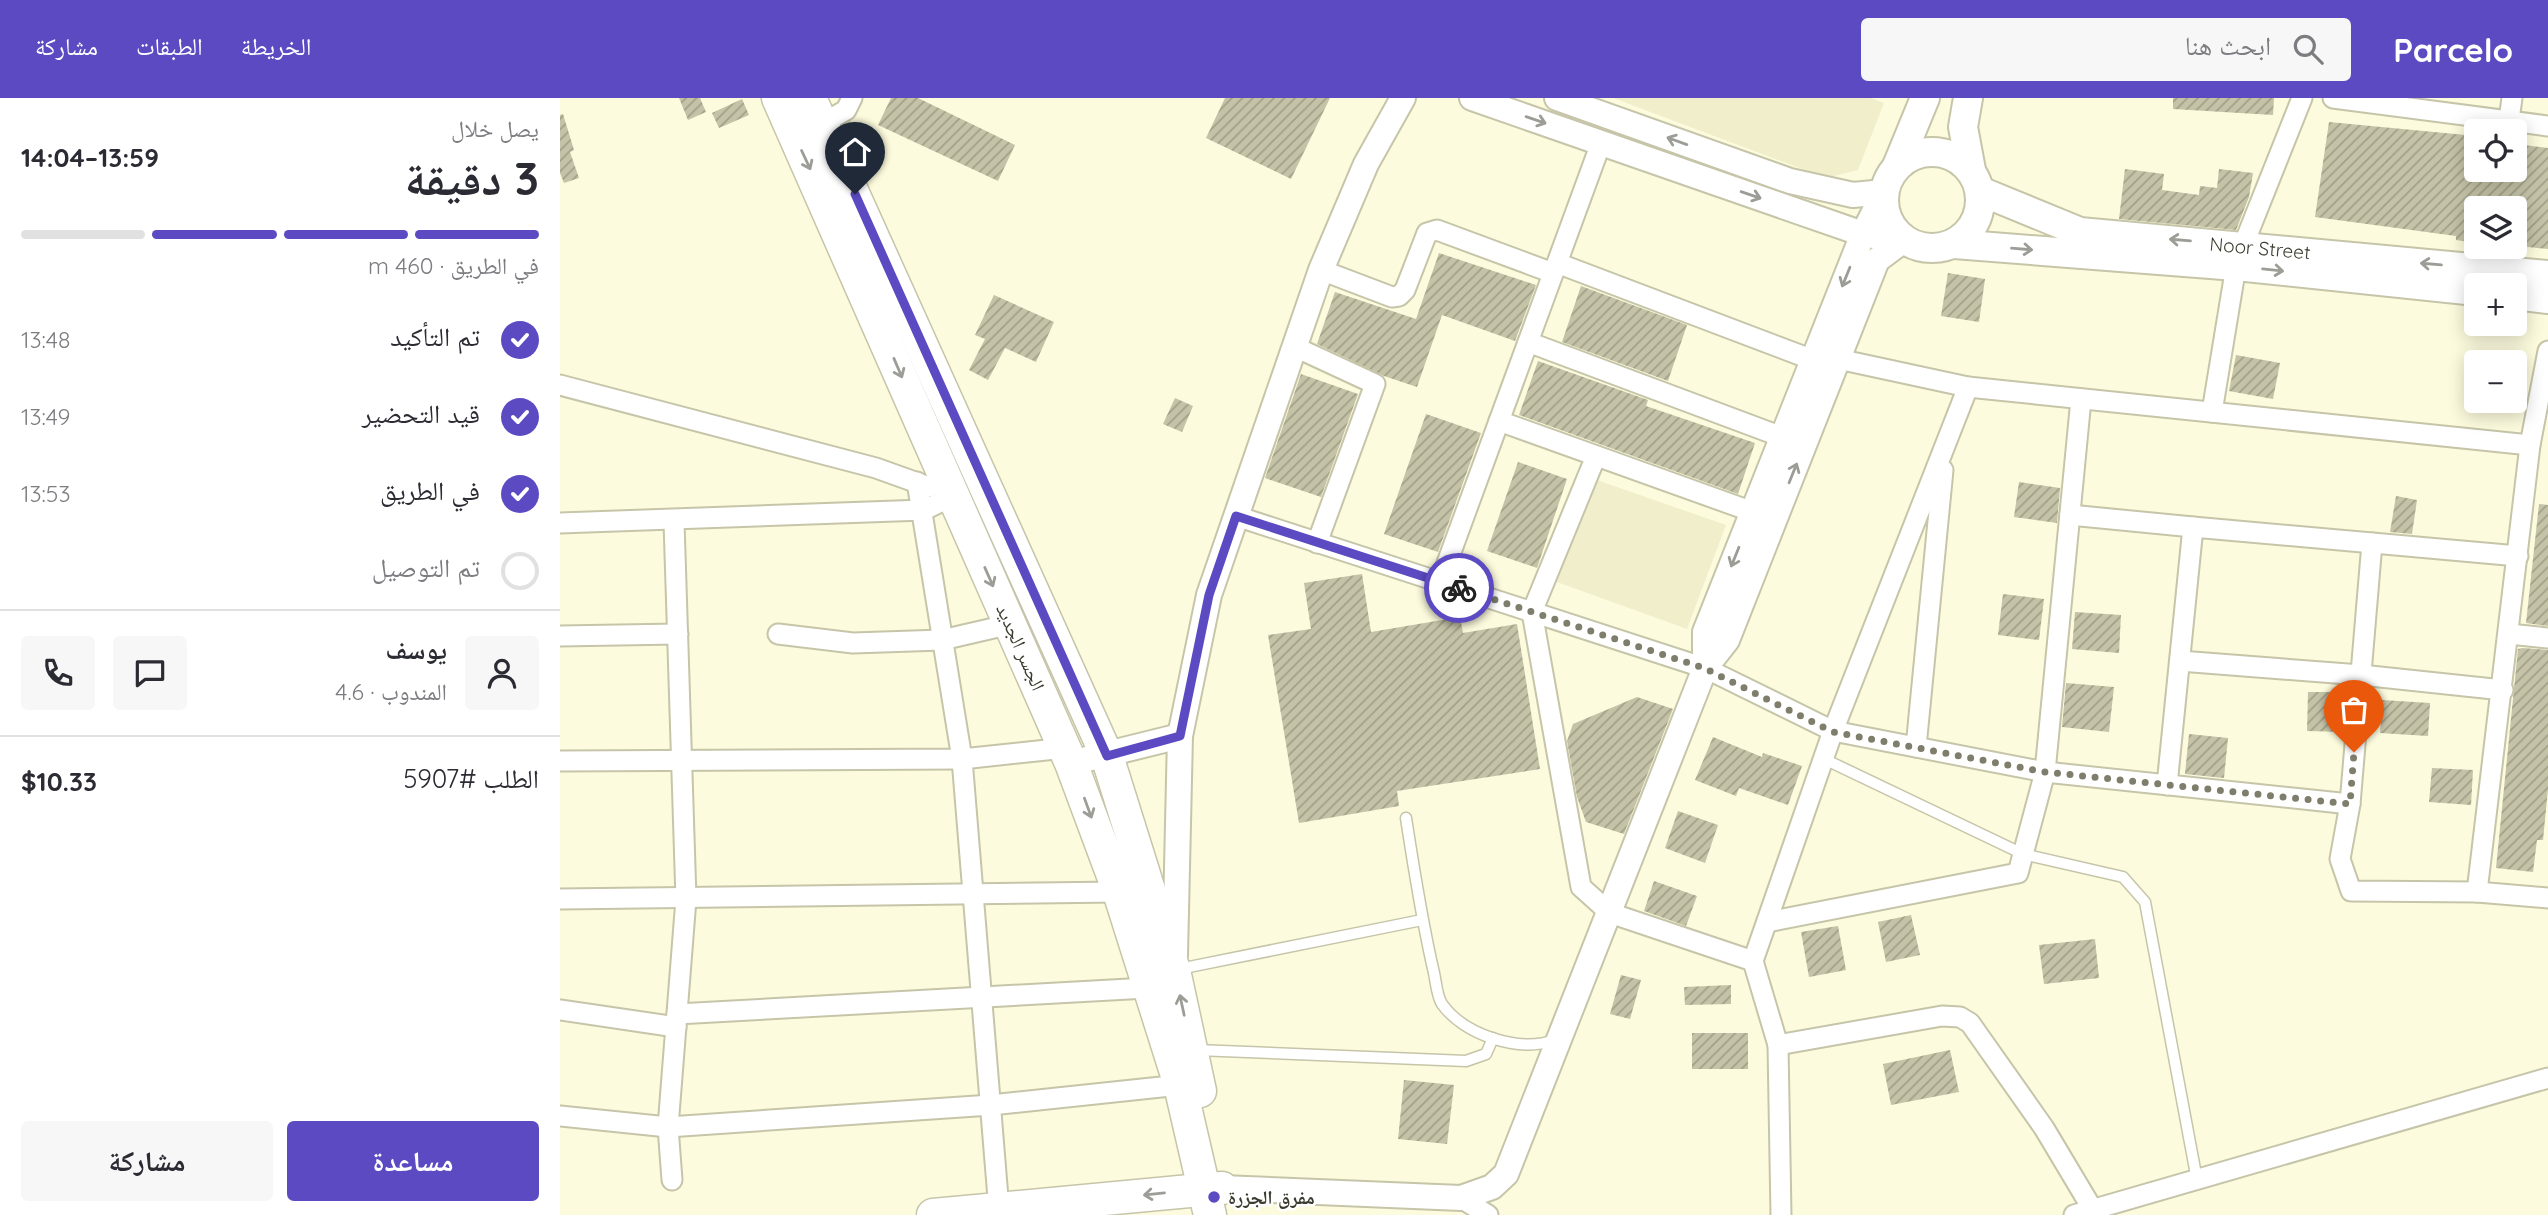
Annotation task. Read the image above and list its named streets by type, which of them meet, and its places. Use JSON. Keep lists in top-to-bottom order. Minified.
{"streets":{"main road":["Noor Street","الجسر الجديد"]},"places":["مفرق الجزرة"],"page":{"header":"Parcelo","search":"ابحث هنا","nav":["الخريطة","الطبقات","مشاركة"],"heading":["3 دقيقة","يصل خلال","13:59–14:04"],"panel":["يوسف","المندوب · 4.6","الطلب #5907","$10.33"],"map_buttons":["+","−"],"bar":"في الطريق · 460 m","list":[["تم التأكيد","13:48"],["قيد التحضير","13:49"],["في الطريق","13:53"],"تم التوصيل"],"buttons":["مساعدة","مشاركة"]}}
